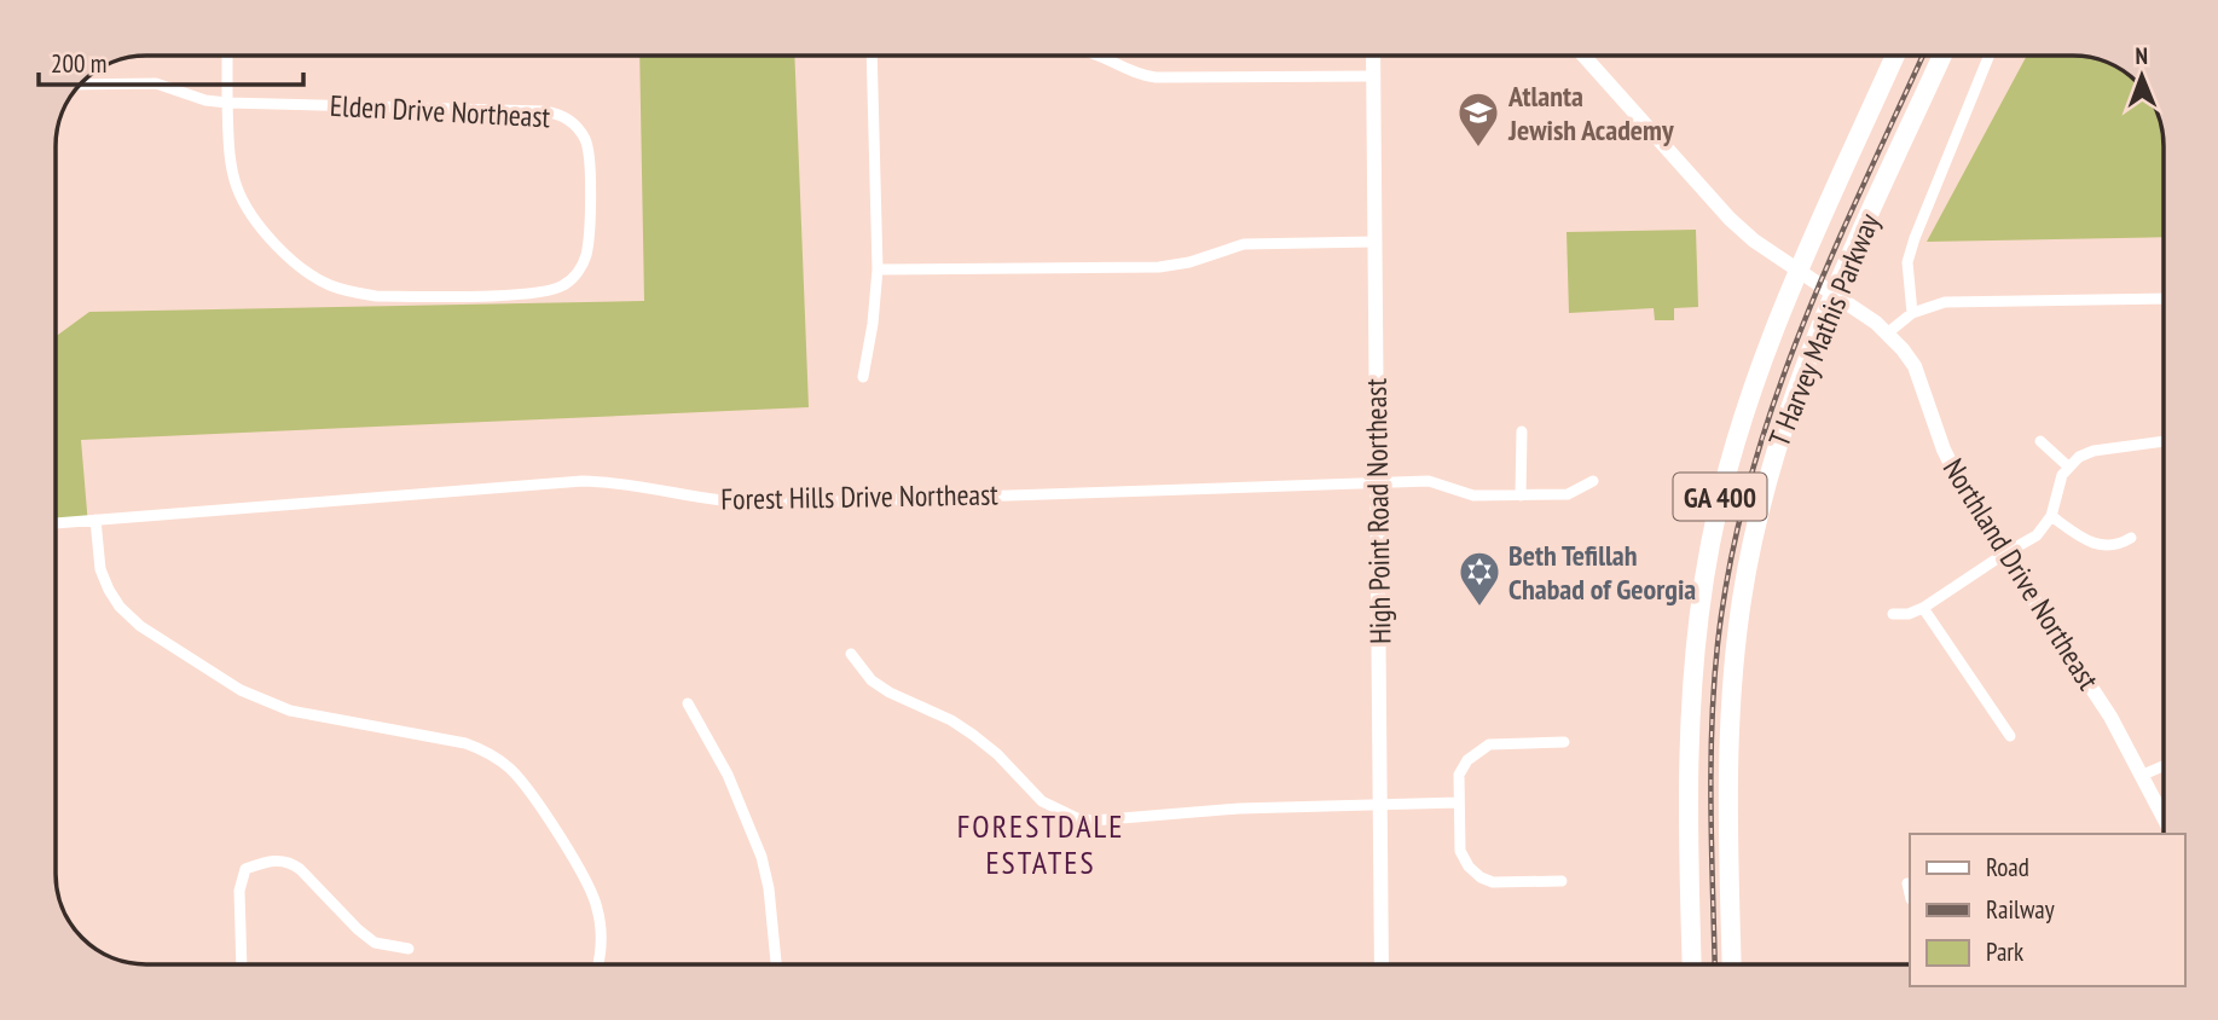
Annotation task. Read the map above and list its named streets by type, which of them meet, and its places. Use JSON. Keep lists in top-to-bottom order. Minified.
{"streets":{"highway":["T Harvey Mathis Parkway","GA 400"],"street":["Elden Drive Northeast","Forest Hills Drive Northeast","High Point Road Northeast","Northland Drive Northeast"]},"crossings":[["Forest Hills Drive Northeast","High Point Road Northeast"]],"districts":["FORESTDALE ESTATES"],"places":{"school or university":["Atlanta Jewish Academy"],"synagogue":["Beth Tefillah Chabad of Georgia"]},"legend":["Road","Railway","Park"],"scale_bar":"200 m","north":"top"}
